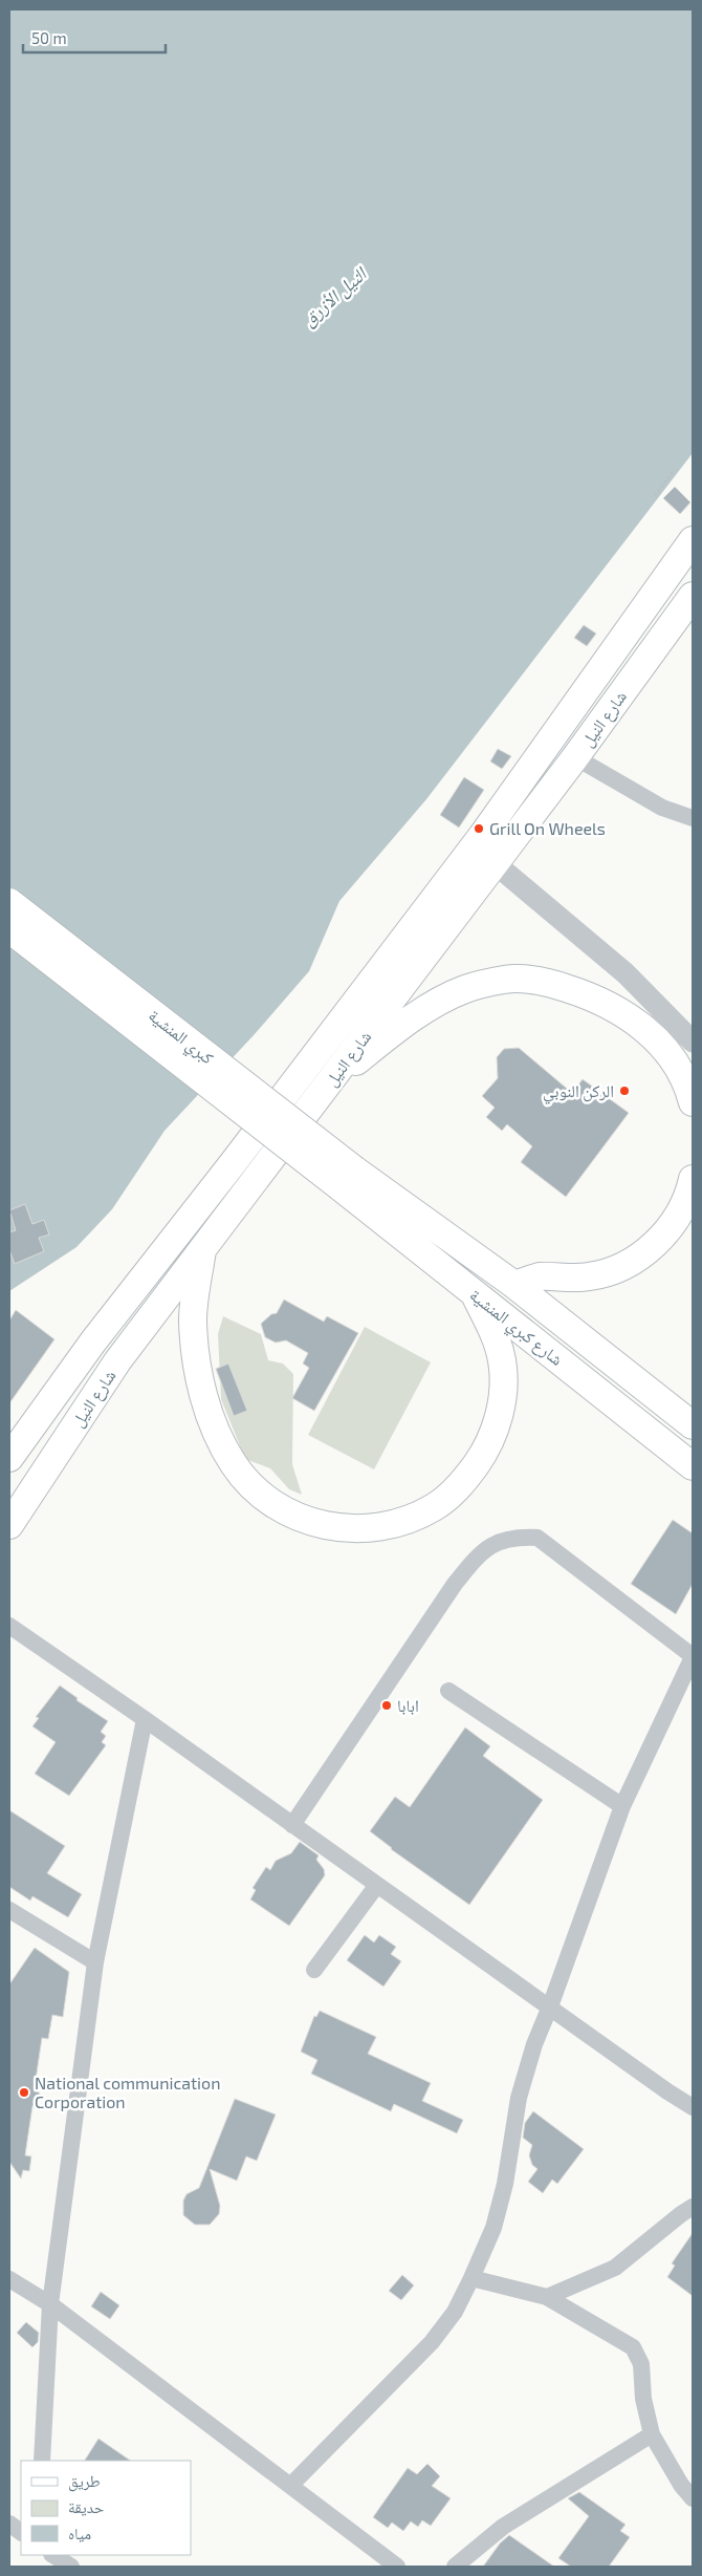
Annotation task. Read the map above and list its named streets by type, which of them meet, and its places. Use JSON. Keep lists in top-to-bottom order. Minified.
{"streets":{"main road":["شارع النيل","كبري المنشية","شارع كبري المنشية"]},"crossings":[["كبري المنشية","شارع كبري المنشية"]],"water":["النيل الأزرق"],"places":["Grill On Wheels","الركن النوبي","ابابا","National communication Corporation"],"legend":["طريق","حديقة","مياه"],"scale_bar":"50 m"}
